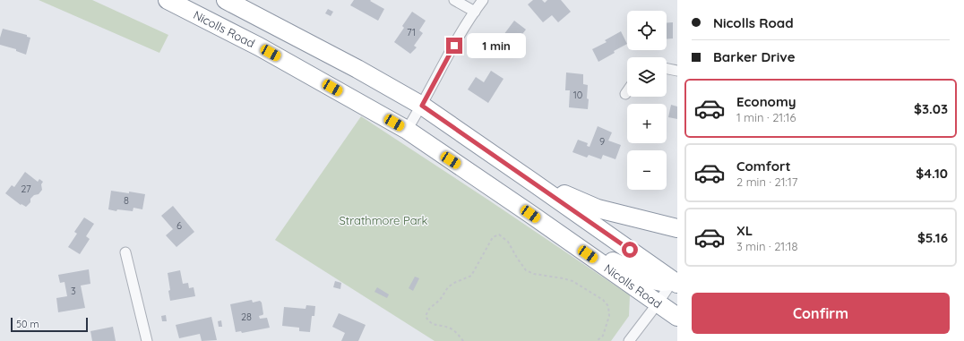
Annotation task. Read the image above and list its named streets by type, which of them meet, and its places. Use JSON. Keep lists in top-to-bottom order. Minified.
{"streets":{"highway":["Nicolls Road"]},"parks":["Strathmore Park"],"house_numbers":["71","10","9","27","8","6","3","28"],"scale_bar":"50 m","page":{"banner":["Nicolls Road","Barker Drive"],"map_buttons":["+","−"],"bubble":"1 min","list":[{"name":"Economy","note":"1 min · 21:16","value":"$3.03"},{"name":"Comfort","note":"2 min · 21:17","value":"$4.10"},{"name":"XL","note":"3 min · 21:18","value":"$5.16"}],"buttons":"Confirm","scale":"50 m"}}
